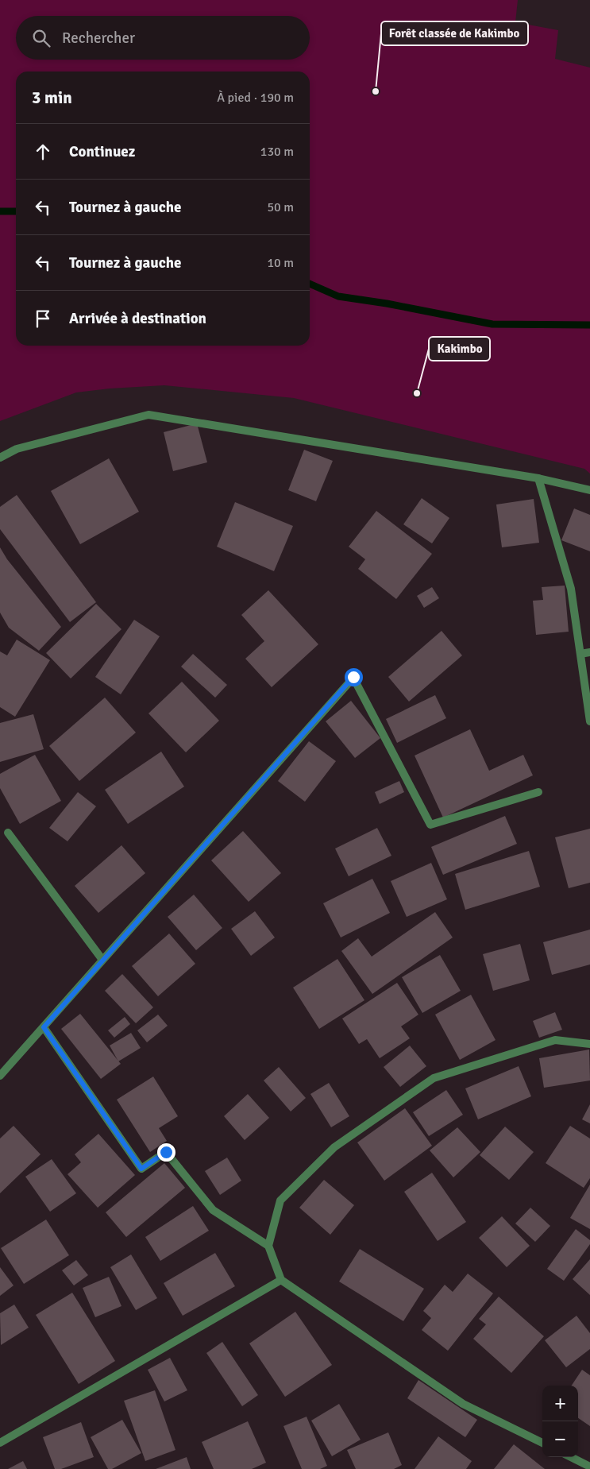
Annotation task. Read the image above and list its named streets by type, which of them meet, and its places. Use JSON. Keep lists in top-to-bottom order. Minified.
{"places":["Forêt classée de Kakimbo","Kakimbo"],"page":{"search":"Rechercher","heading":["3 min","À pied · 190 m"],"list":[["Continuez","130 m"],["Tournez à gauche","50 m"],["Tournez à gauche","10 m"],"Arrivée à destination"],"map_buttons":["+","−"]}}
